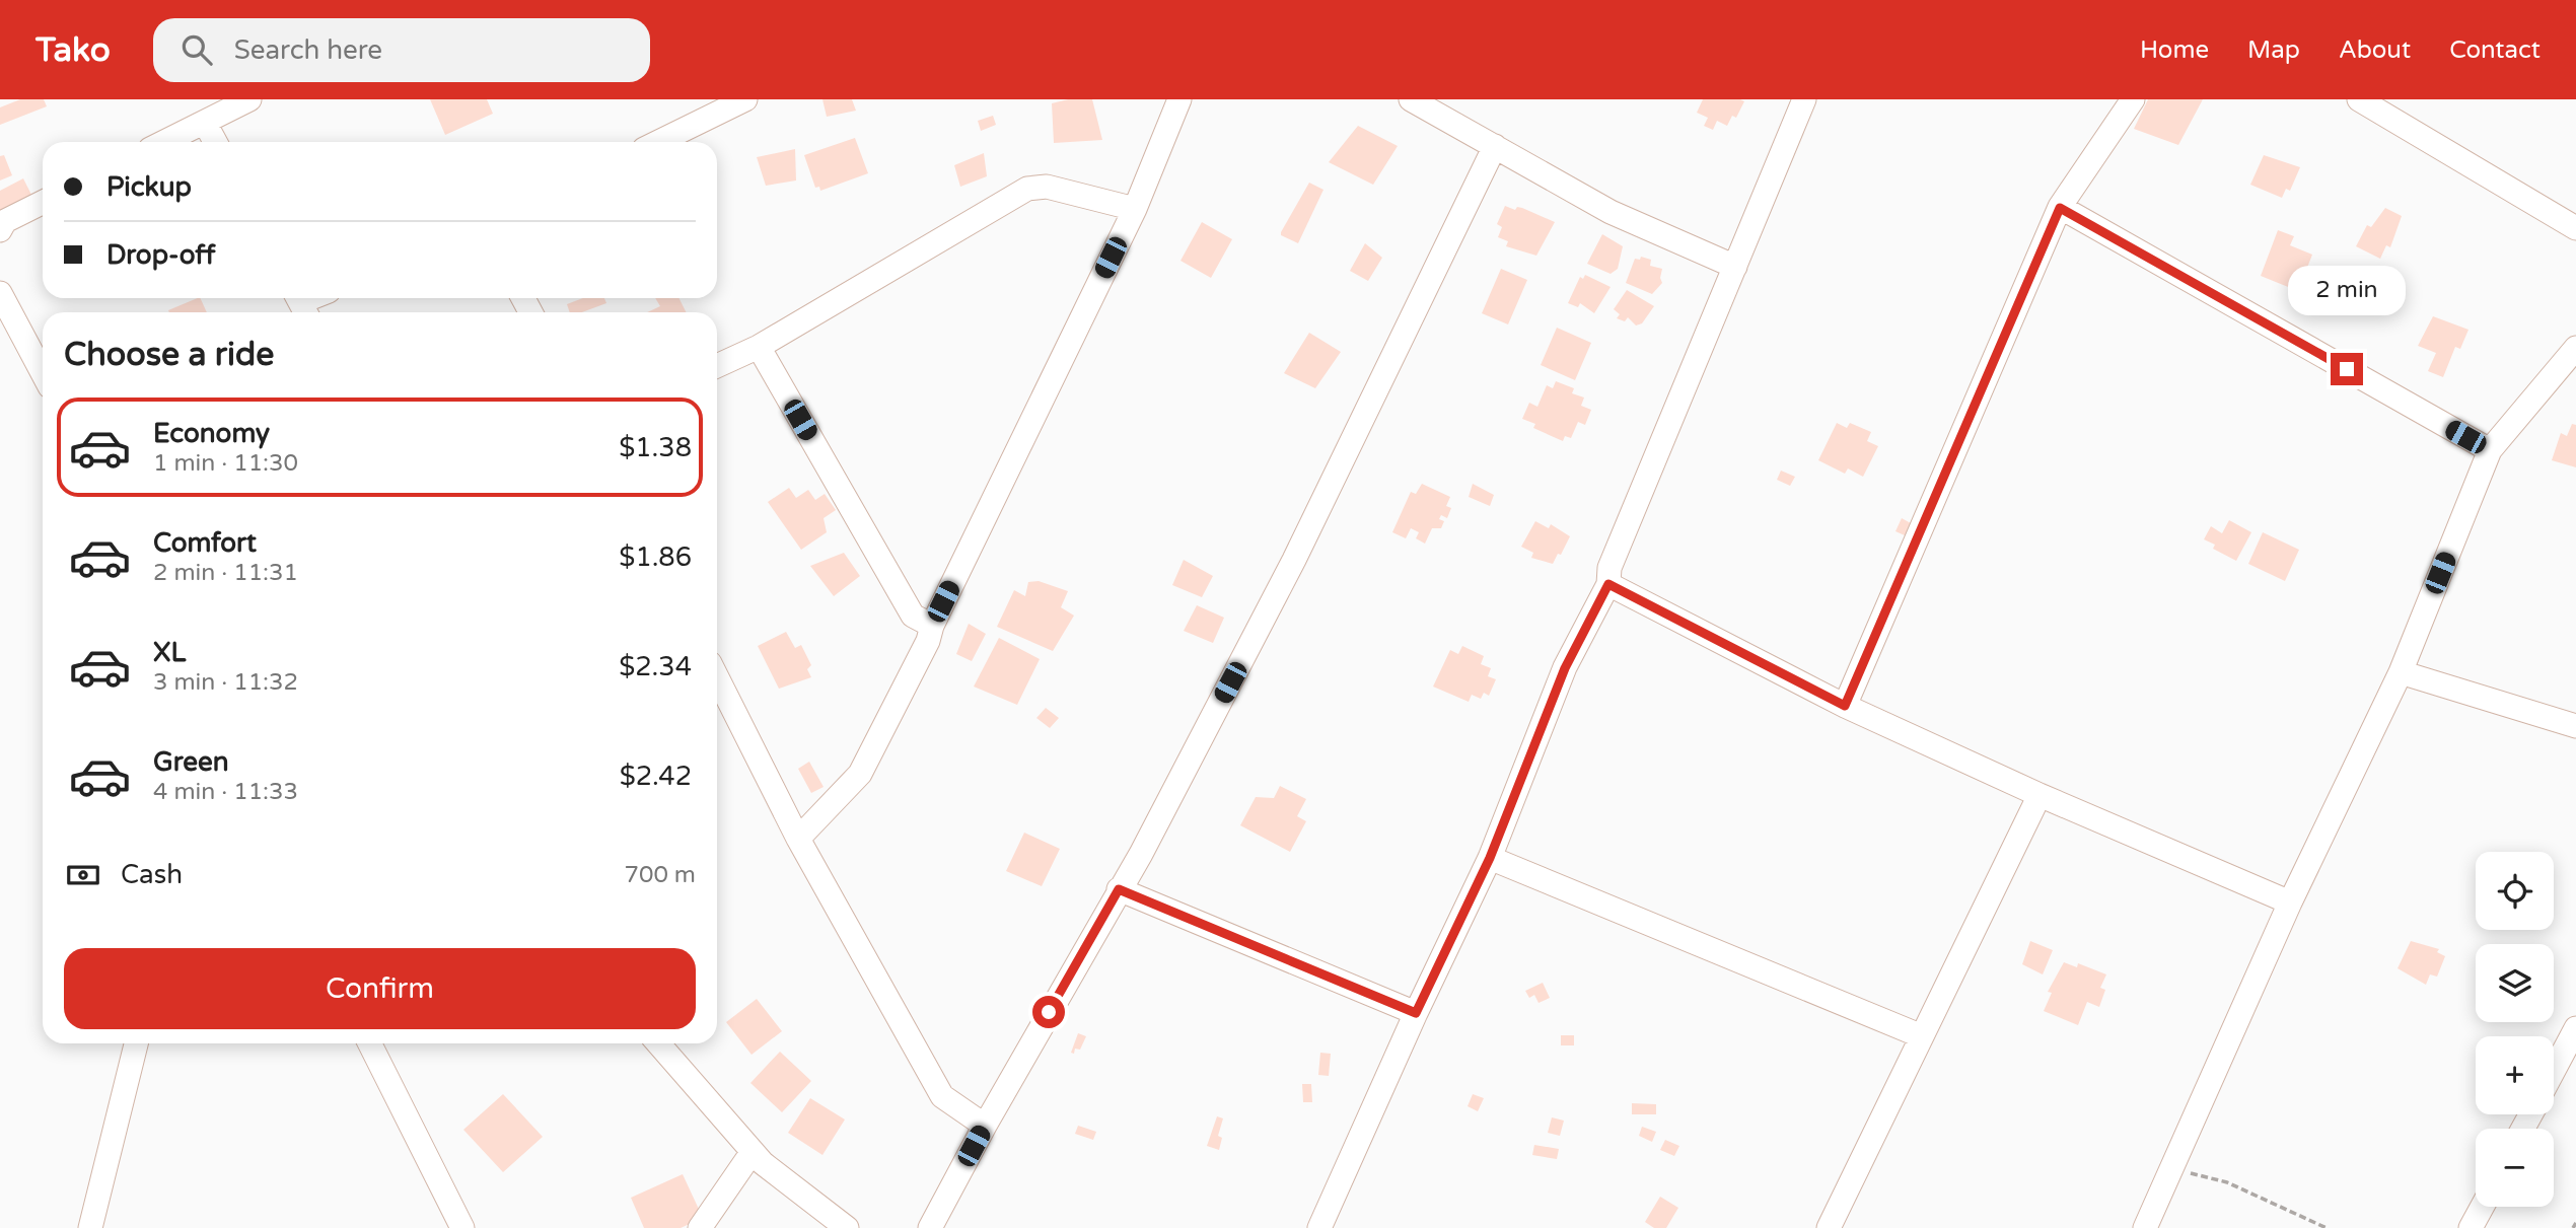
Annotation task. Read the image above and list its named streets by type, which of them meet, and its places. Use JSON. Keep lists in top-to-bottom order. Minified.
{"page":{"header":"Tako","search":"Search here","nav":["Home","Map","About","Contact"],"banner":["Pickup","Drop-off"],"bubble":"2 min","heading":"Choose a ride","list":[{"name":"Economy","note":"1 min · 11:30","value":"$1.38"},{"name":"Comfort","note":"2 min · 11:31","value":"$1.86"},{"name":"XL","note":"3 min · 11:32","value":"$2.34"},{"name":"Green","note":"4 min · 11:33","value":"$2.42"}],"pay":["Cash","700 m"],"map_buttons":["+","−"],"buttons":"Confirm"}}
